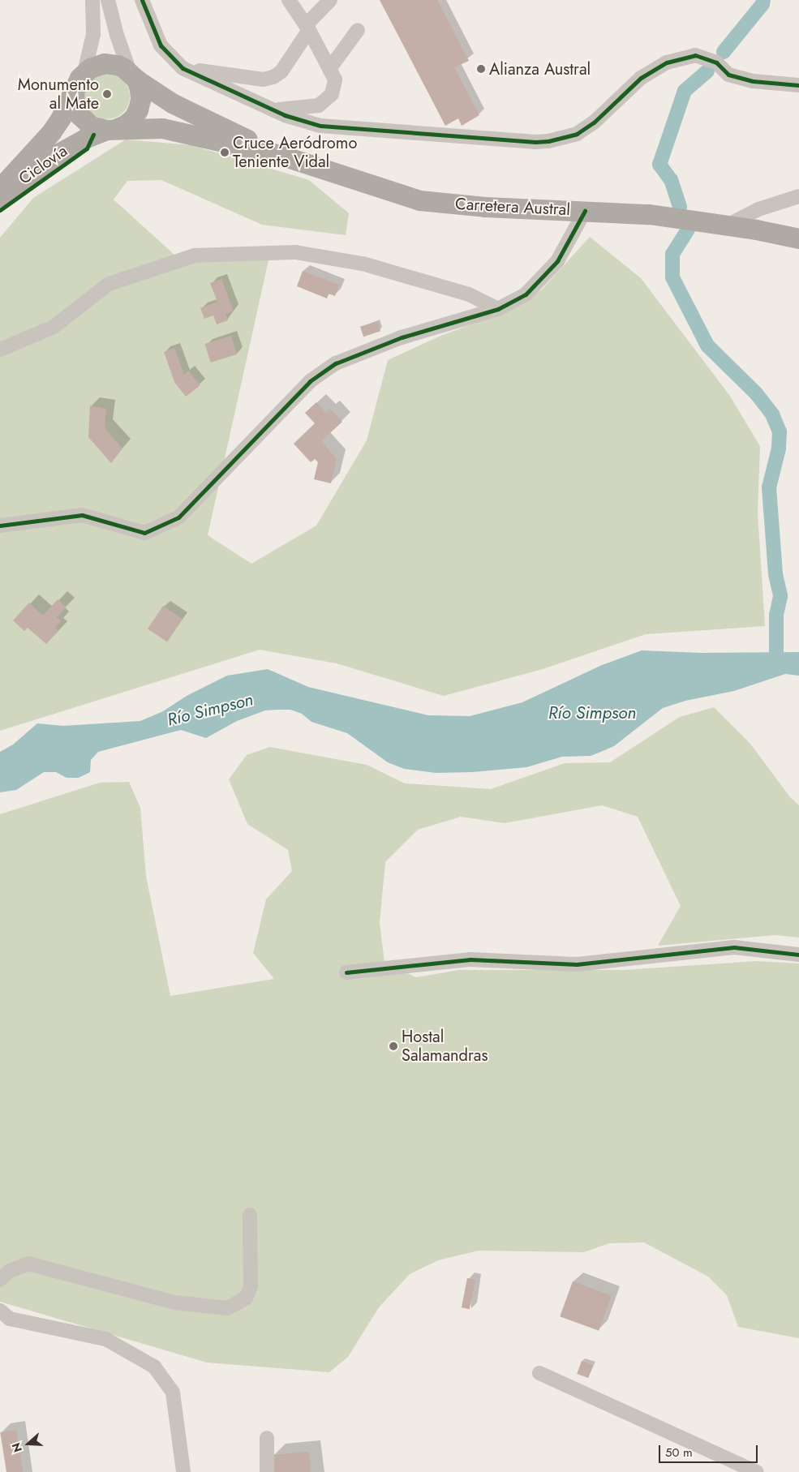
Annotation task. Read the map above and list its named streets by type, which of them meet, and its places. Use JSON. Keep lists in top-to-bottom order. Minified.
{"streets":{"highway":["Carretera Austral"],"cycle path":["Ciclovía"]},"water":["Río Simpson"],"places":["Alianza Austral","Monumento al Mate","Cruce Aeródromo Teniente Vidal","Hostal Salamandras"],"scale_bar":"50 m","north":"left"}
